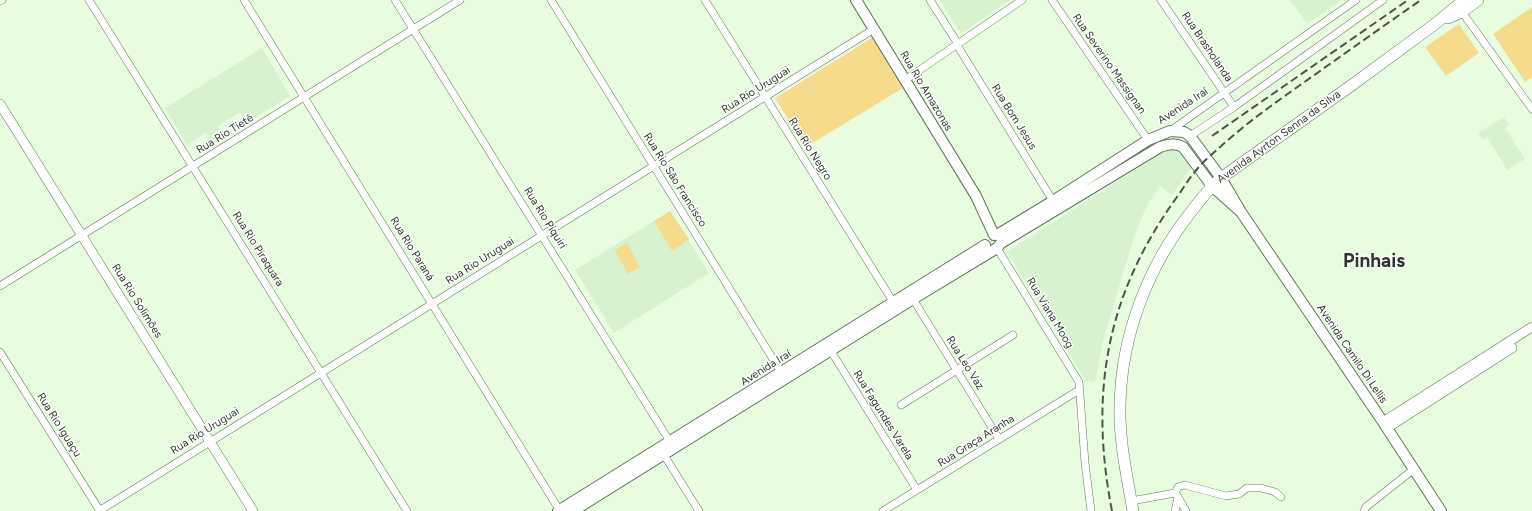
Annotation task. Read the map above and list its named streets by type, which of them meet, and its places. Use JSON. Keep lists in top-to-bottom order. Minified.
{"streets":{"main road":["Rua Rio Amazonas","Avenida Iraí","Avenida Ayrton Senna da Silva","Avenida Camilo Di Lellis"],"street":["Rua Brasholanda","Rua Severino Massignan","Rua Rio Uruguai","Rua Bom Jesus","Rua Rio Tietê","Rua Rio Negro","Rua Rio São Francisco","Rua Rio Piquiri","Rua Rio Piraquara","Rua Rio Paraná","Rua Rio Solimões","Rua Viana Moog","Rua Leo Vaz","Rua Fagundes Varela","Rua Rio Iguaçu","Rua Graça Aranha"]},"crossings":[["Rua Brasholanda","Avenida Iraí"],["Rua Severino Massignan","Avenida Iraí"],["Rua Rio Uruguai","Rua Rio Amazonas"],["Rua Rio Uruguai","Rua Rio Negro"],["Rua Rio Uruguai","Rua Rio São Francisco"],["Rua Rio Uruguai","Rua Rio Piquiri"],["Rua Rio Uruguai","Rua Rio Piraquara"],["Rua Rio Uruguai","Rua Rio Paraná"],["Rua Rio Uruguai","Rua Rio Solimões"],["Rua Rio Uruguai","Rua Rio Iguaçu"],["Rua Rio Amazonas","Avenida Iraí"],["Rua Rio Amazonas","Rua Viana Moog"],["Avenida Iraí","Rua Bom Jesus"],["Avenida Iraí","Rua Rio Negro"],["Avenida Iraí","Rua Rio São Francisco"],["Avenida Iraí","Rua Rio Piquiri"],["Avenida Iraí","Rua Rio Paraná"],["Avenida Iraí","Rua Viana Moog"],["Avenida Iraí","Avenida Camilo Di Lellis"],["Avenida Iraí","Rua Leo Vaz"],["Avenida Iraí","Rua Fagundes Varela"],["Rua Rio Tietê","Rua Rio Piquiri"],["Rua Rio Tietê","Rua Rio Piraquara"],["Rua Rio Tietê","Rua Rio Paraná"],["Rua Rio Tietê","Rua Rio Solimões"],["Avenida Ayrton Senna da Silva","Avenida Camilo Di Lellis"],["Rua Viana Moog","Rua Graça Aranha"],["Rua Leo Vaz","Rua Graça Aranha"],["Rua Fagundes Varela","Rua Graça Aranha"]],"districts":["Pinhais"]}
